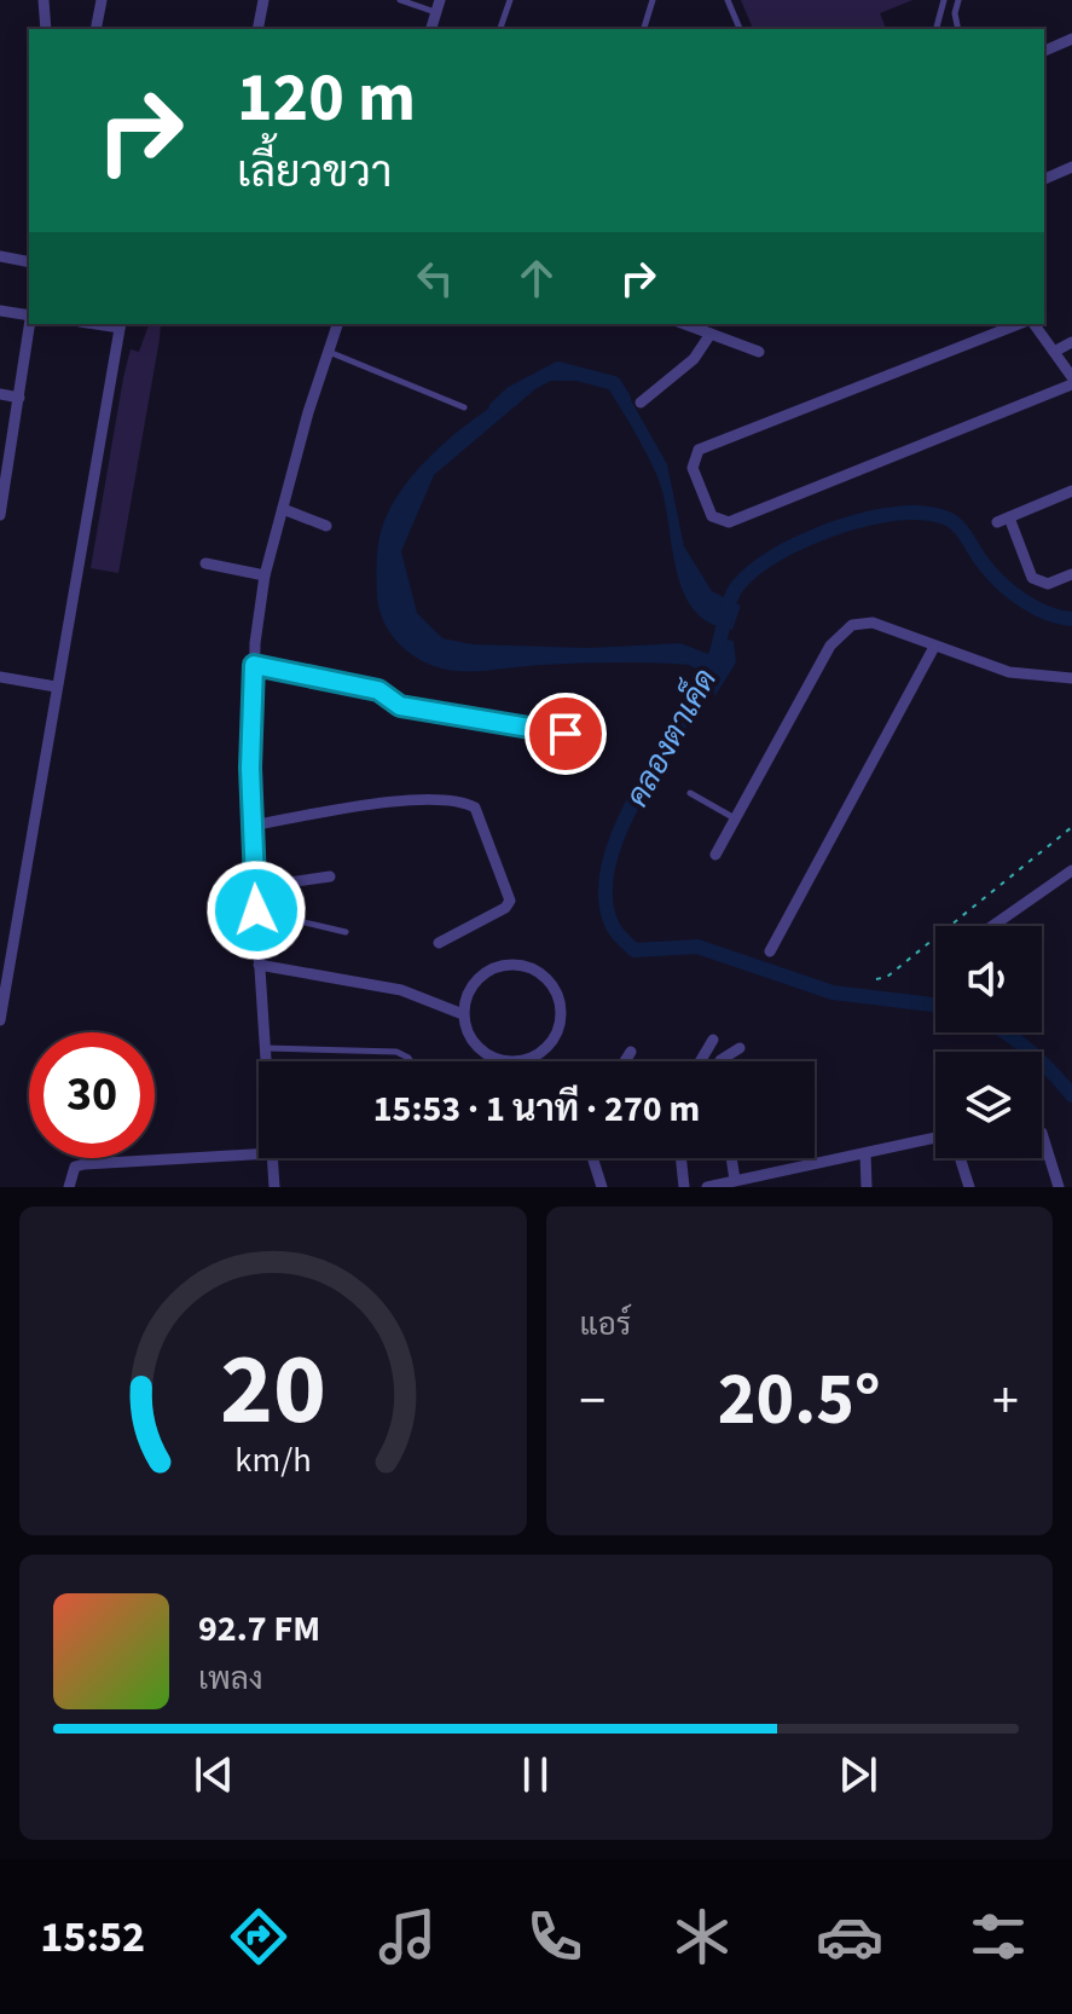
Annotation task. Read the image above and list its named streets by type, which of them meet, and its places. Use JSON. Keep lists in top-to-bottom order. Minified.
{"water":["คลองตาเค็ด"],"page":{"turn":["120 m","เลี้ยวขวา"],"limit":"30","trip":"15:53 · 1 นาที · 270 m","tile":"แอร์","heat":["−","20.5°","+"],"song":["92.7 FM","เพลง"],"tabs":"15:52","gauge":["20","km/h"]}}
